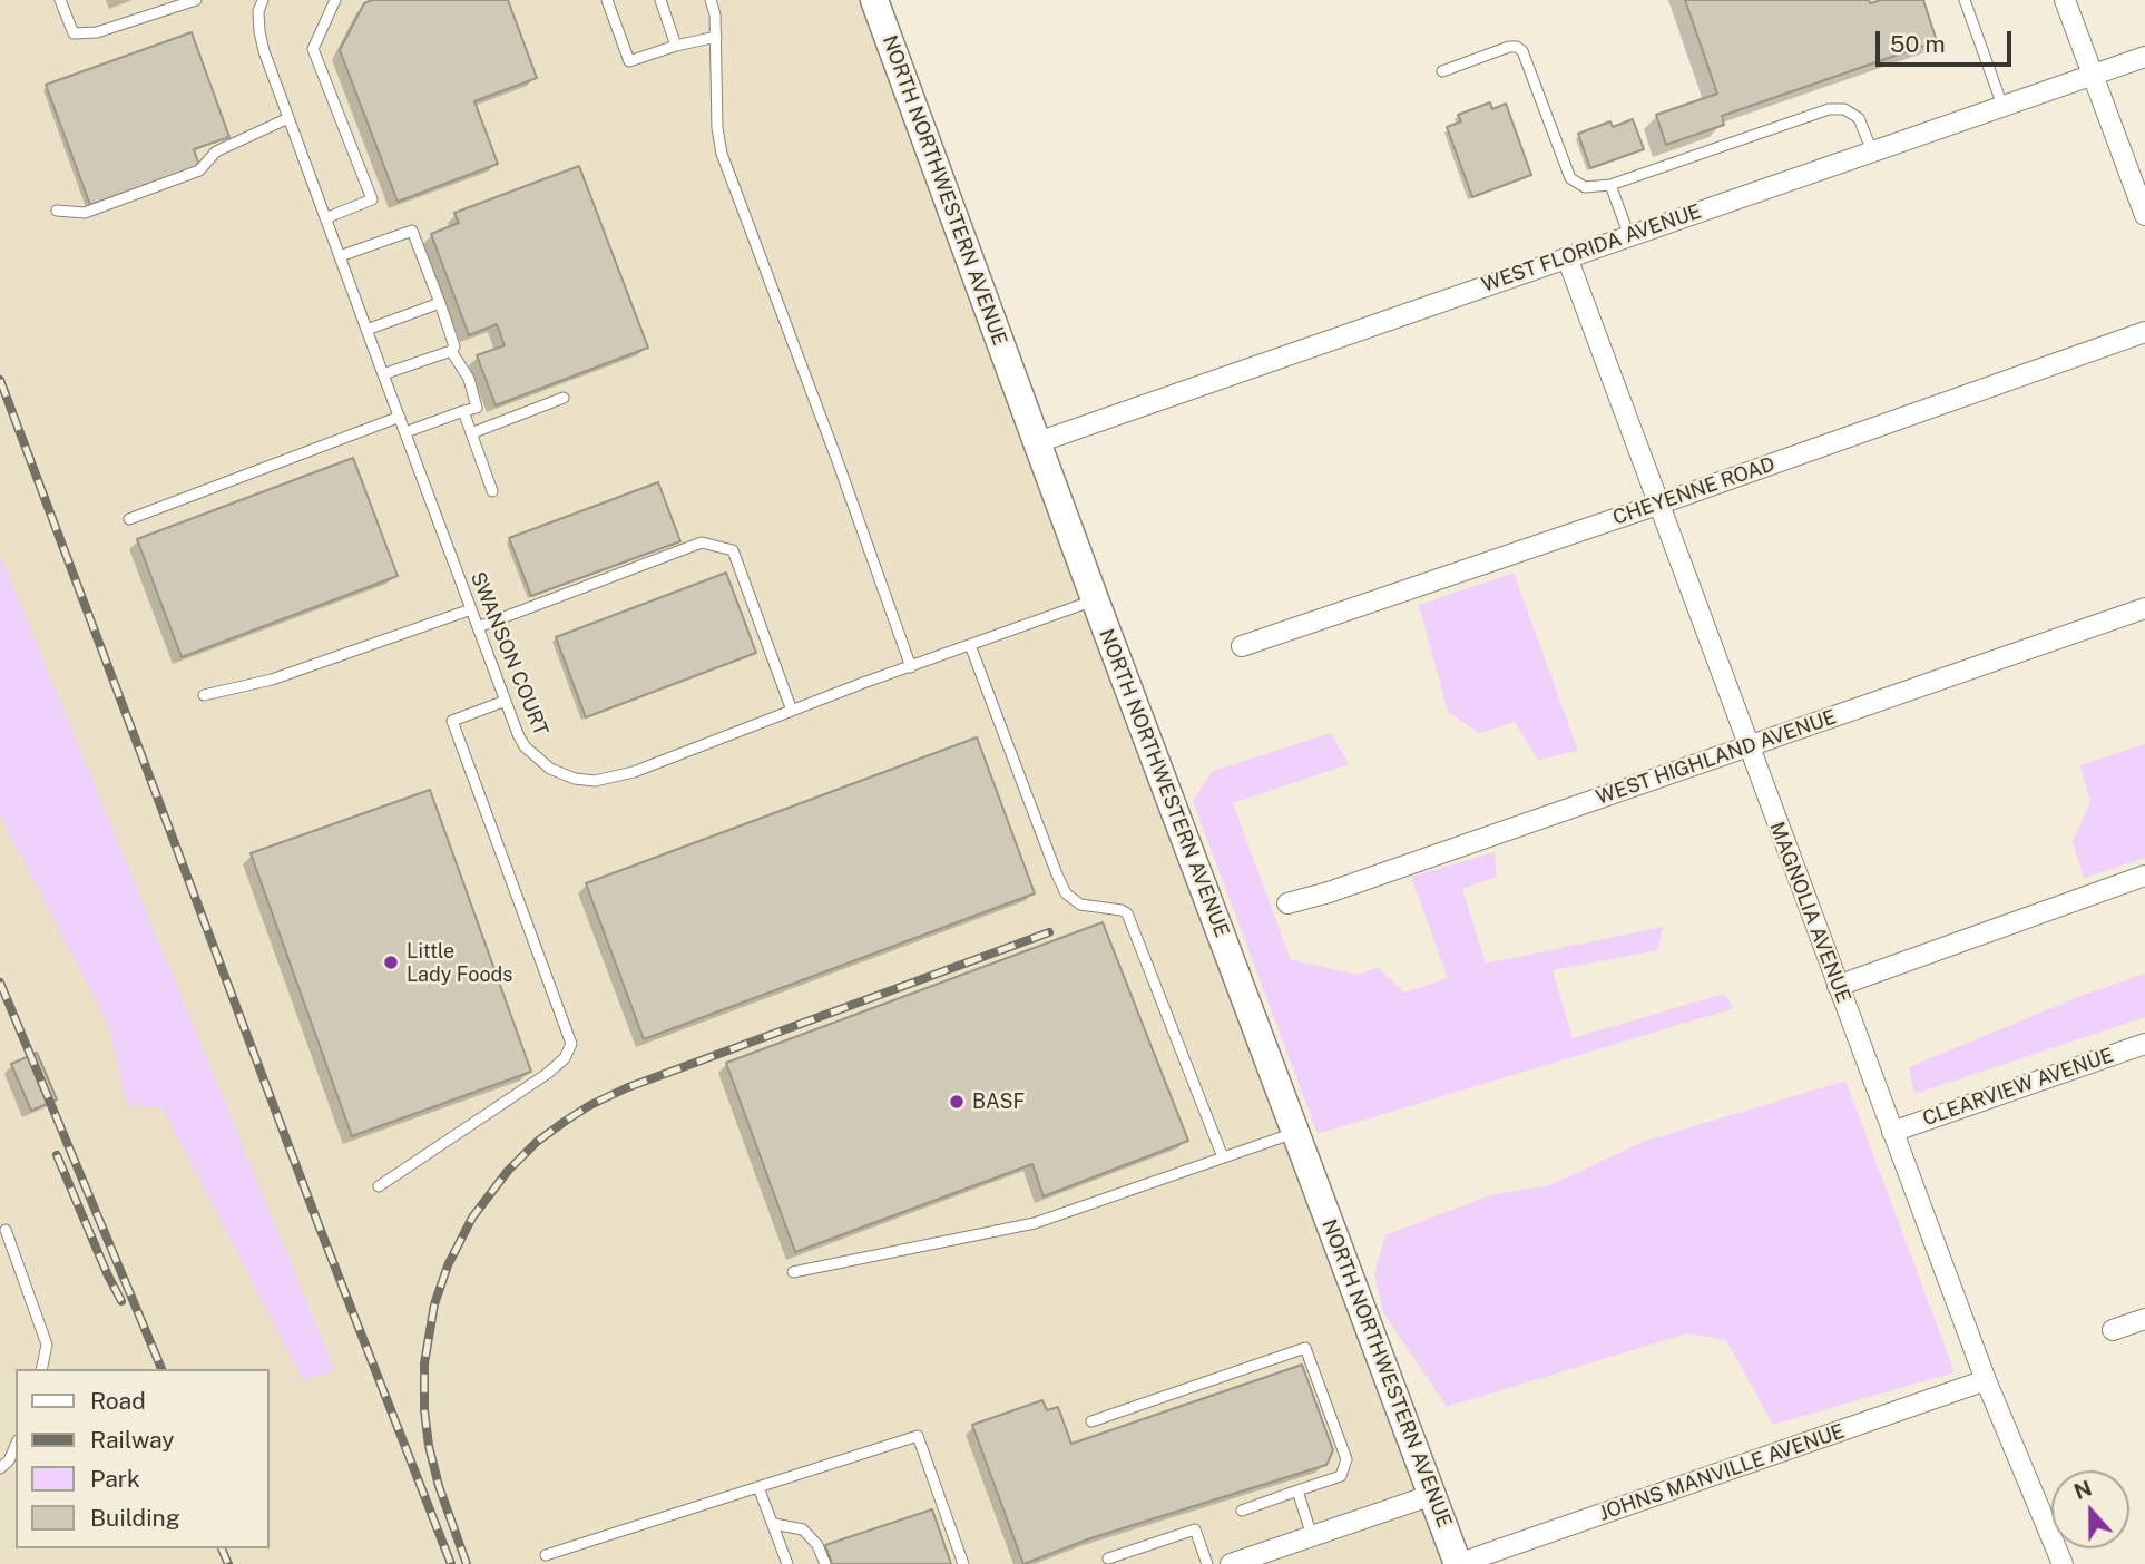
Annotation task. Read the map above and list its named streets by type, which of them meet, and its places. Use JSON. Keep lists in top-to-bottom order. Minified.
{"streets":{"street":["NORTH NORTHWESTERN AVENUE","WEST FLORIDA AVENUE","CHEYENNE ROAD","WEST HIGHLAND AVENUE","MAGNOLIA AVENUE","CLEARVIEW AVENUE","JOHNS MANVILLE AVENUE"],"lane":["SWANSON COURT"]},"crossings":[["NORTH NORTHWESTERN AVENUE","WEST FLORIDA AVENUE"],["NORTH NORTHWESTERN AVENUE","SWANSON COURT"],["NORTH NORTHWESTERN AVENUE","JOHNS MANVILLE AVENUE"],["WEST FLORIDA AVENUE","MAGNOLIA AVENUE"],["CHEYENNE ROAD","MAGNOLIA AVENUE"],["WEST HIGHLAND AVENUE","MAGNOLIA AVENUE"],["MAGNOLIA AVENUE","CLEARVIEW AVENUE"],["MAGNOLIA AVENUE","JOHNS MANVILLE AVENUE"]],"places":["Little Lady Foods","BASF"],"legend":["Road","Railway","Park","Building"],"scale_bar":"50 m","north":"top"}
